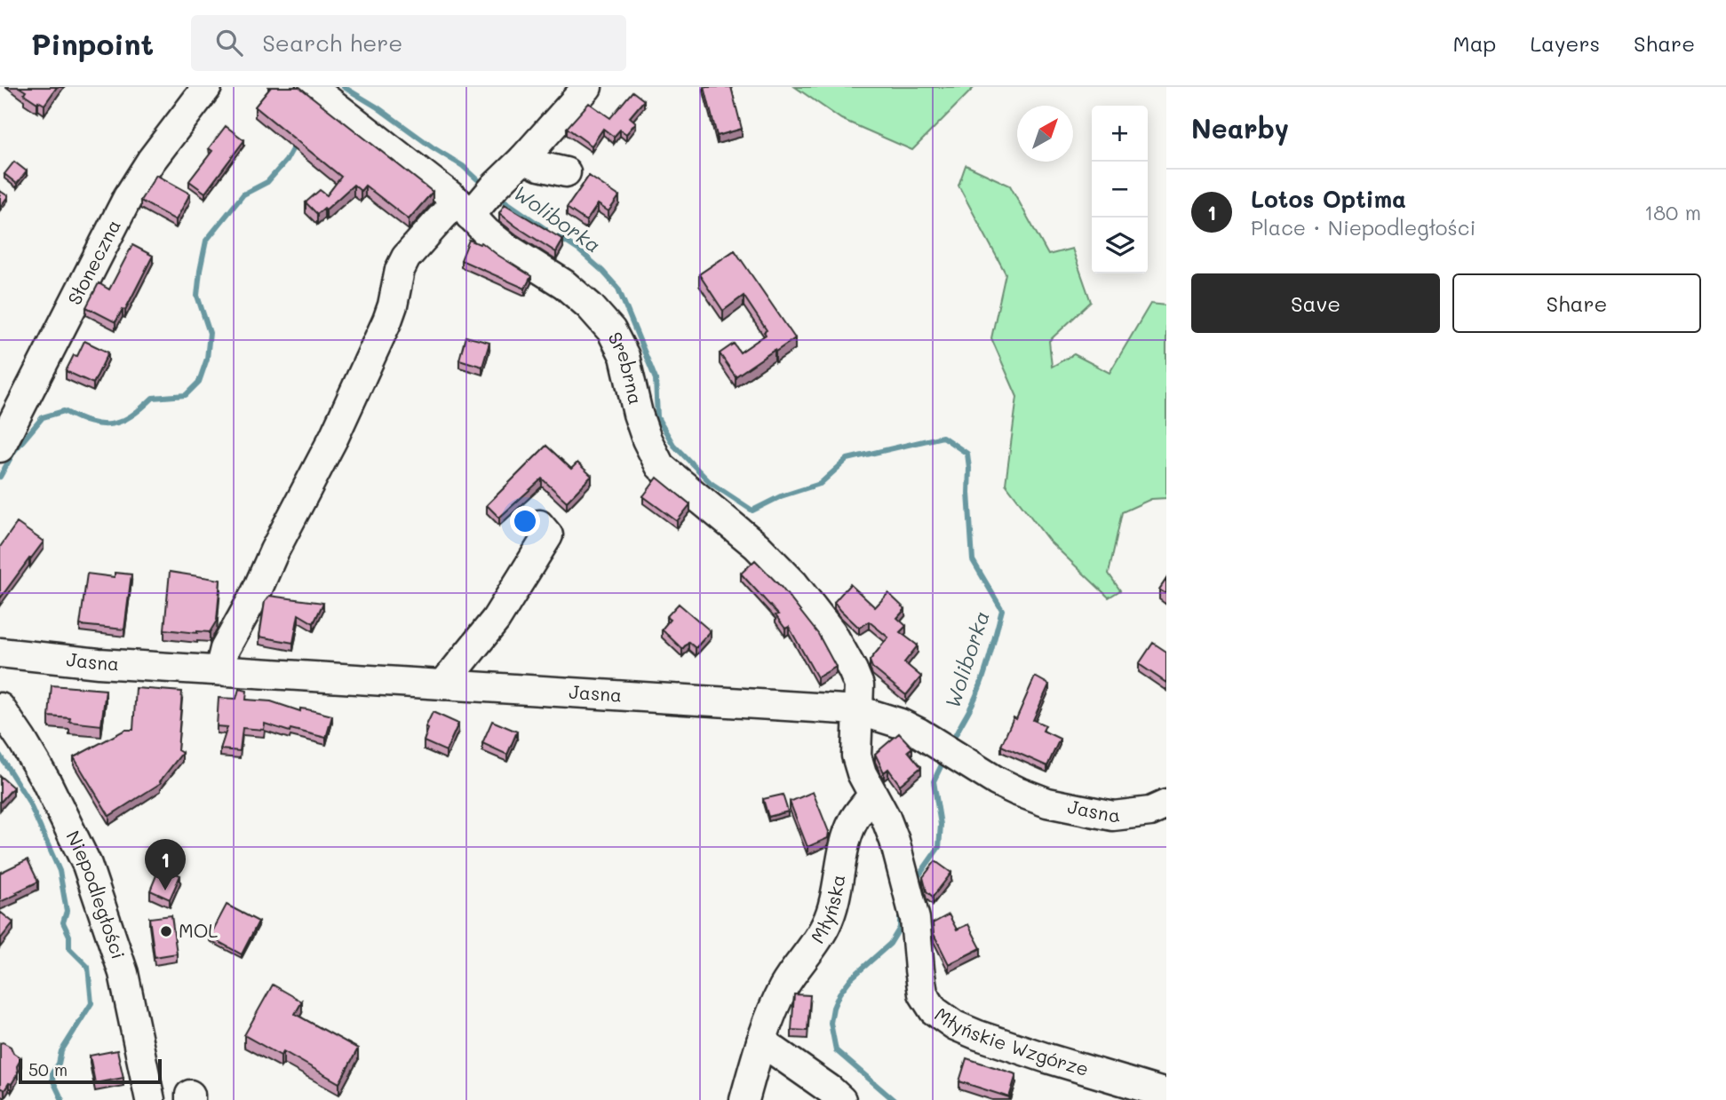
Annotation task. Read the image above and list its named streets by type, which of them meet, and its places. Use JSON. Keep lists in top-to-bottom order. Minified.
{"streets":{"street":["Słoneczna","Srebrna","Jasna","Niepodległości","Młyńska","Młyńskie Wzgórze"]},"crossings":[["Srebrna","Jasna"],["Młyńska","Młyńskie Wzgórze"]],"water":["Woliborka"],"places":["MOL"],"scale_bar":"50 m","north":"top right","page":{"header":"Pinpoint","search":"Search here","nav":["Map","Layers","Share"],"heading":"Nearby","map_buttons":["+","−"],"list":[{"mark":"1","name":"Lotos Optima","note":"Place · Niepodległości","value":"180 m"}],"buttons":["Save","Share"],"pins":"1","scale":"50 m"}}
